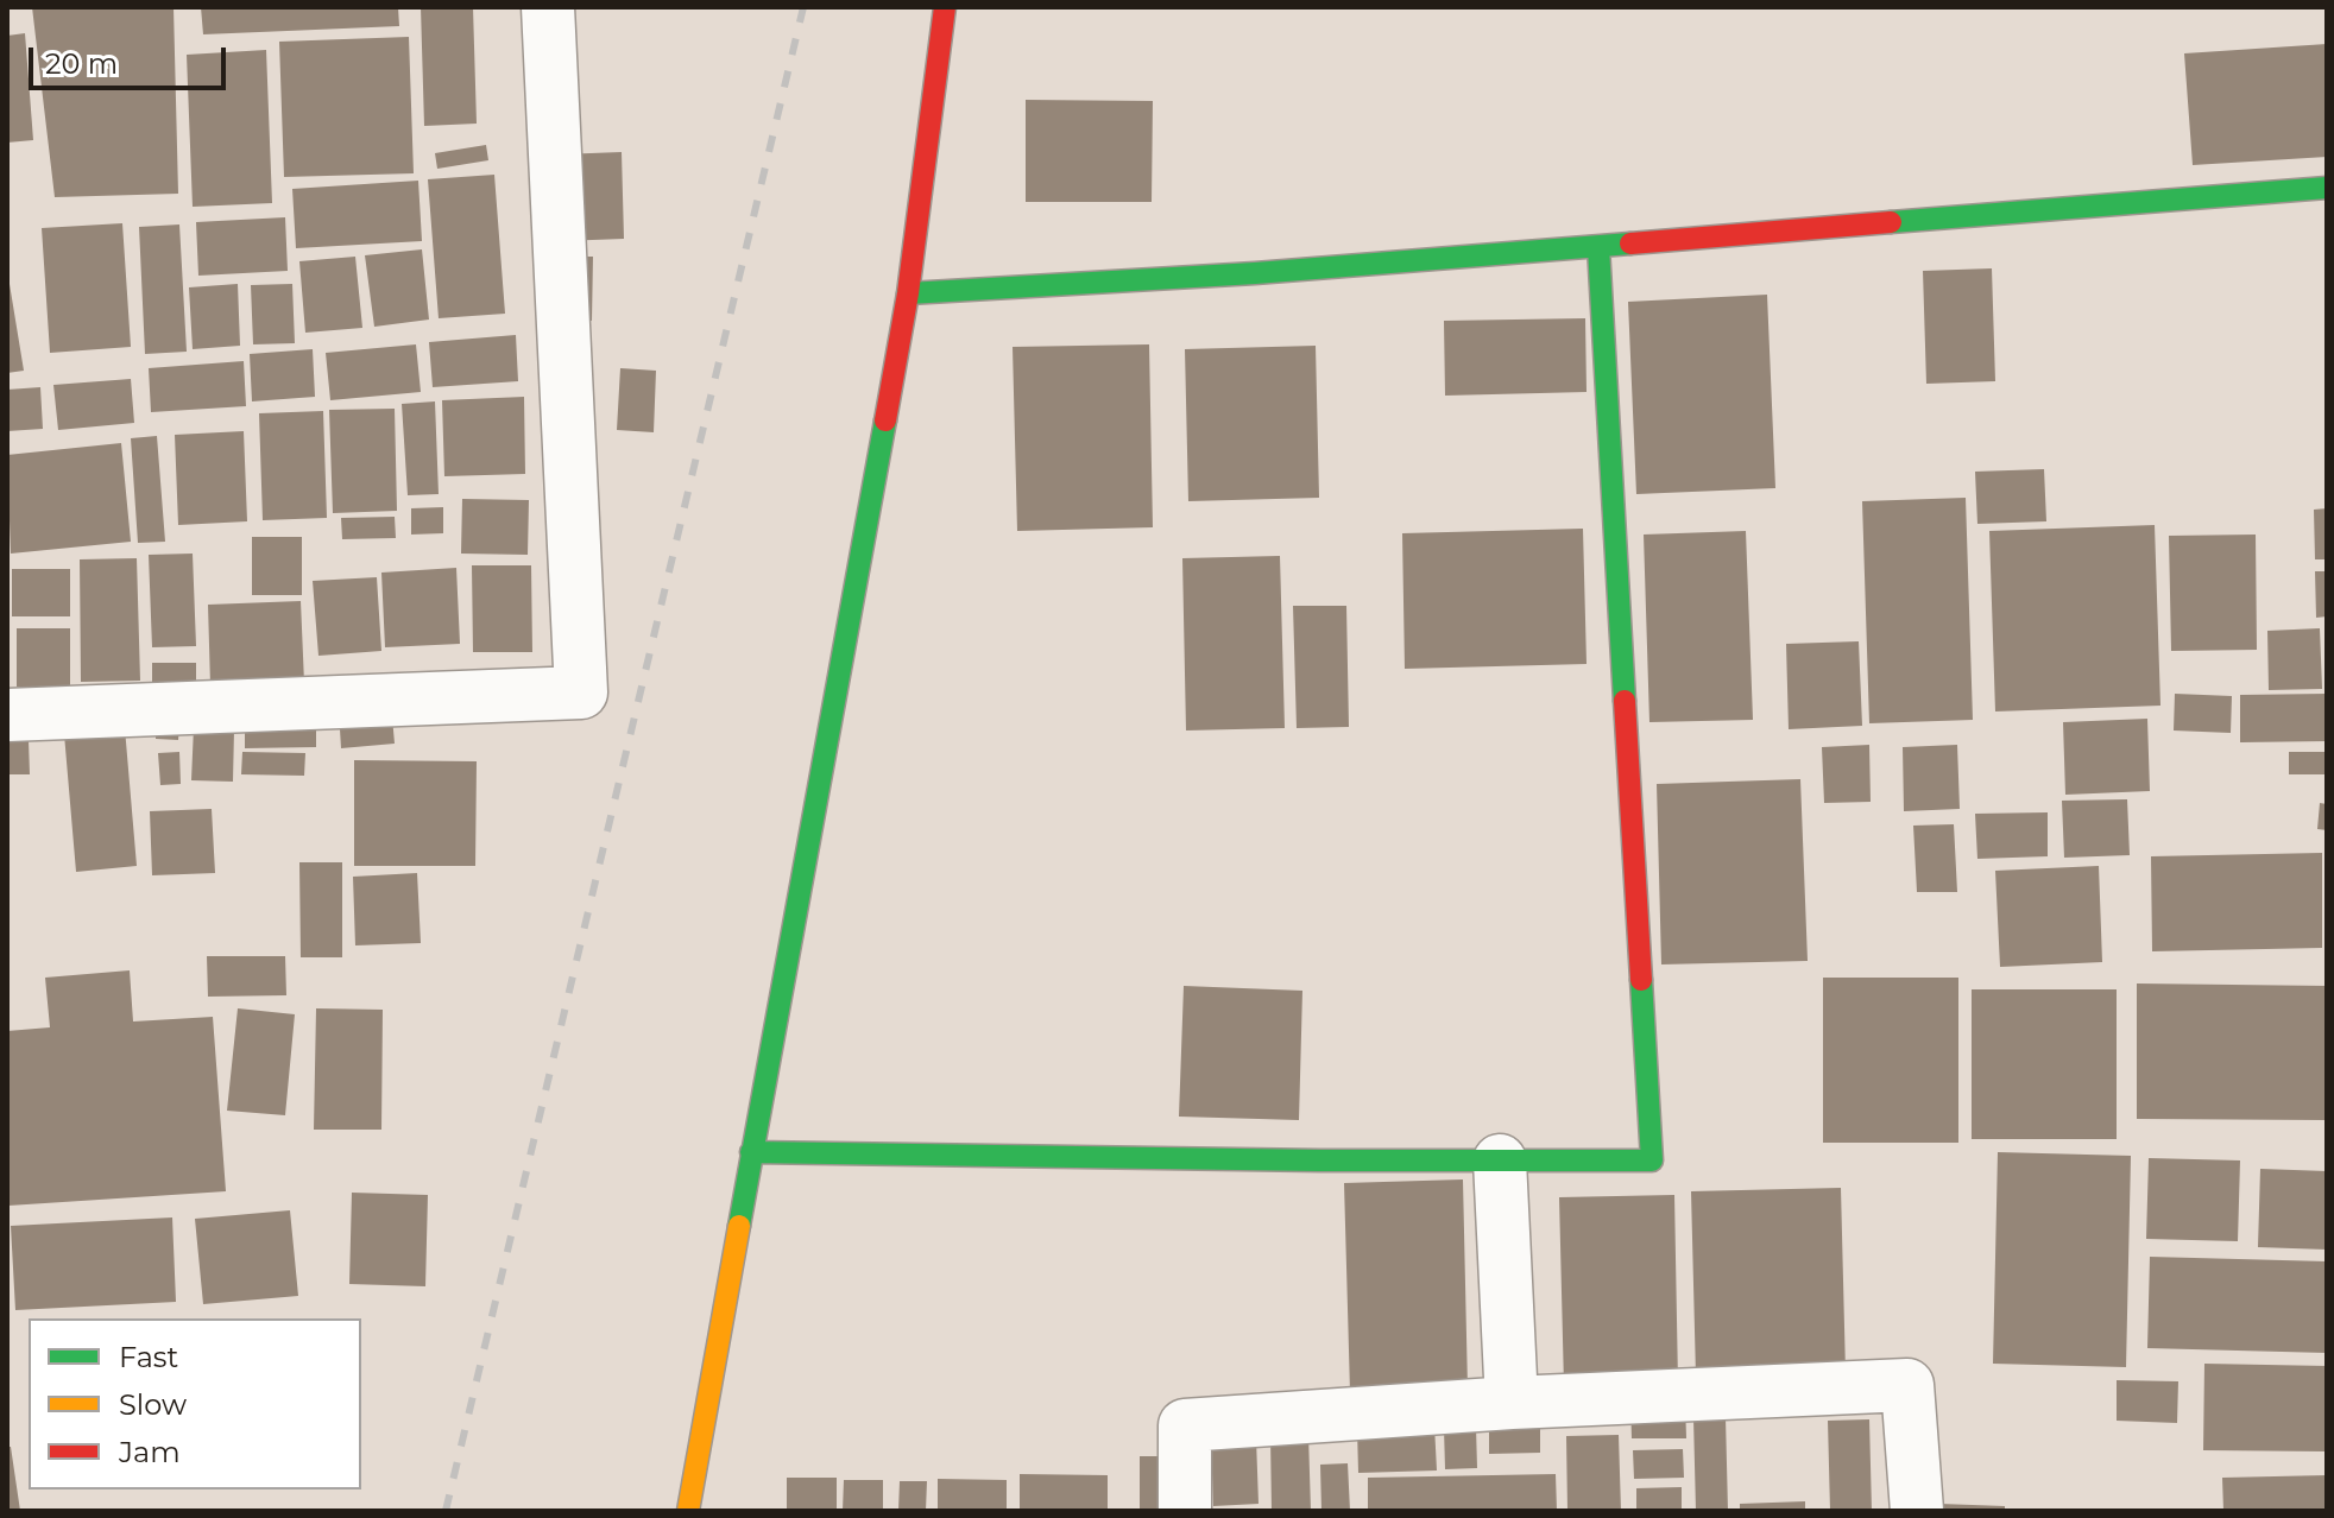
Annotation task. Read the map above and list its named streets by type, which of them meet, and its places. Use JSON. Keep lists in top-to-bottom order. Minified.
{"legend":["Fast","Slow","Jam"],"scale_bar":"20 m"}
